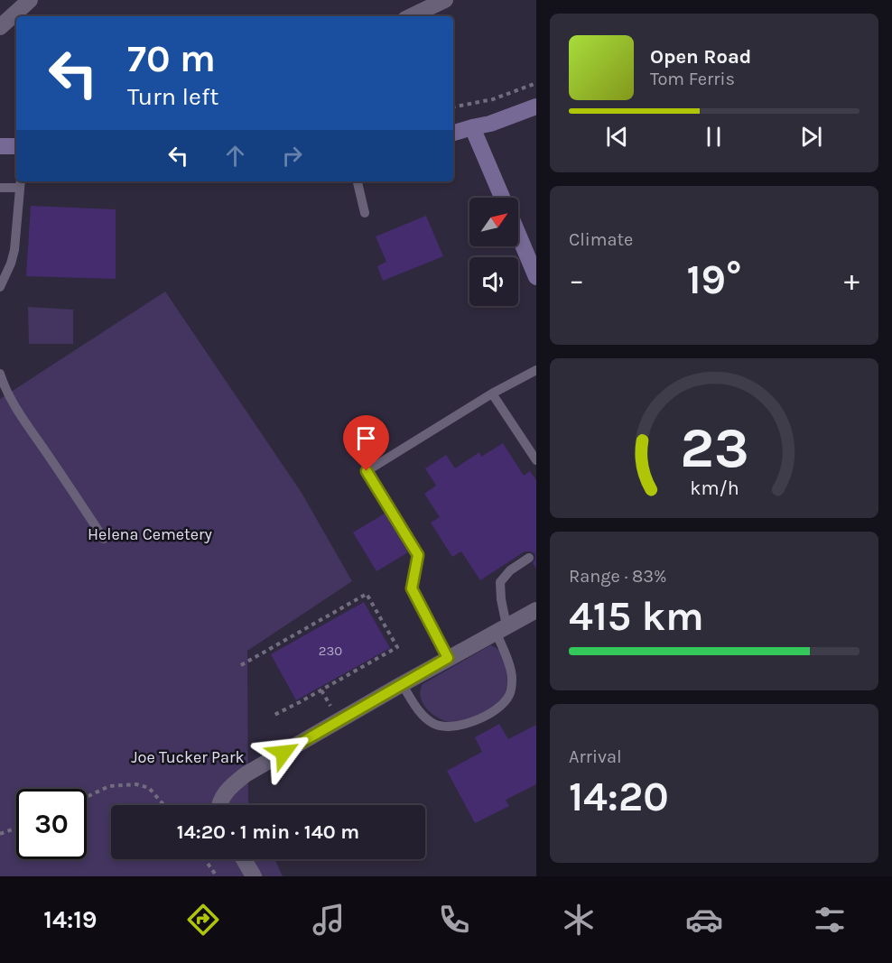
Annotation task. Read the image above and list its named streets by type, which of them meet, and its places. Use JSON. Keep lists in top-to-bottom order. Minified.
{"parks":["Helena Cemetery","Joe Tucker Park"],"house_numbers":["230"],"north":"top right","page":{"turn":["70 m","Turn left"],"song":["Open Road","Tom Ferris"],"tile":["Climate",["Range · 83%","415 km"],["Arrival","14:20"]],"heat":["−","19°","+"],"limit":"30","trip":"14:20 · 1 min · 140 m","tabs":"14:19","gauge":["23","km/h"]}}
